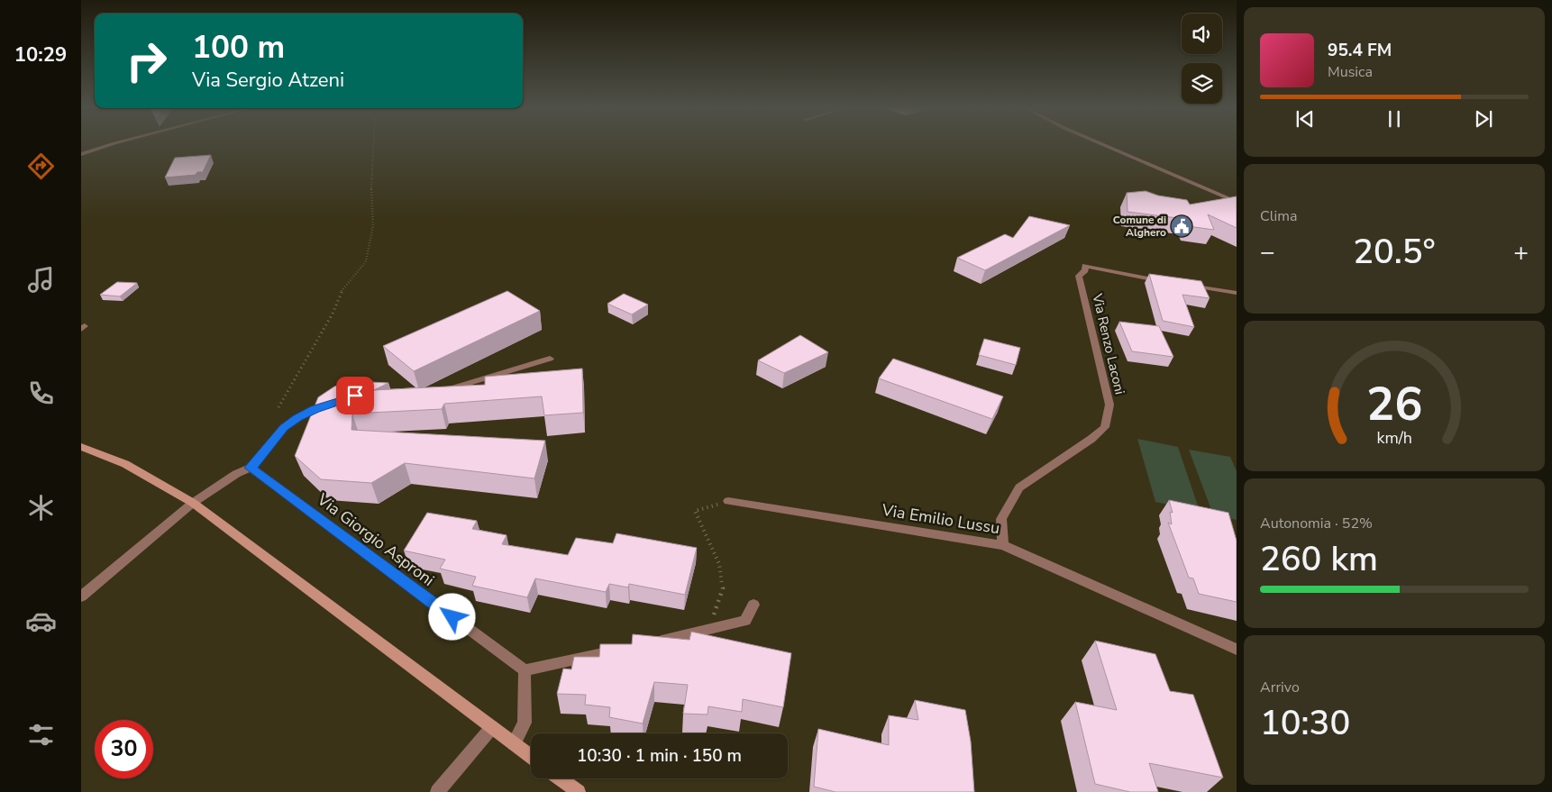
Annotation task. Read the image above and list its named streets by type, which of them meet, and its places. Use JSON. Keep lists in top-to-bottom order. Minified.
{"streets":{"street":["Via Renzo Laconi","Via Emilio Lussu","Via Giorgio Asproni"]},"crossings":[["Via Renzo Laconi","Via Emilio Lussu"]],"places":{"public building":["Comune di Alghero"]},"page":{"tabs":"10:29","turn":["100 m","Via Sergio Atzeni"],"song":["95.4 FM","Musica"],"tile":["Clima",["Autonomia · 52%","260 km"],["Arrivo","10:30"]],"heat":["−","20.5°","+"],"limit":"30","trip":"10:30 · 1 min · 150 m","gauge":["26","km/h"]}}
